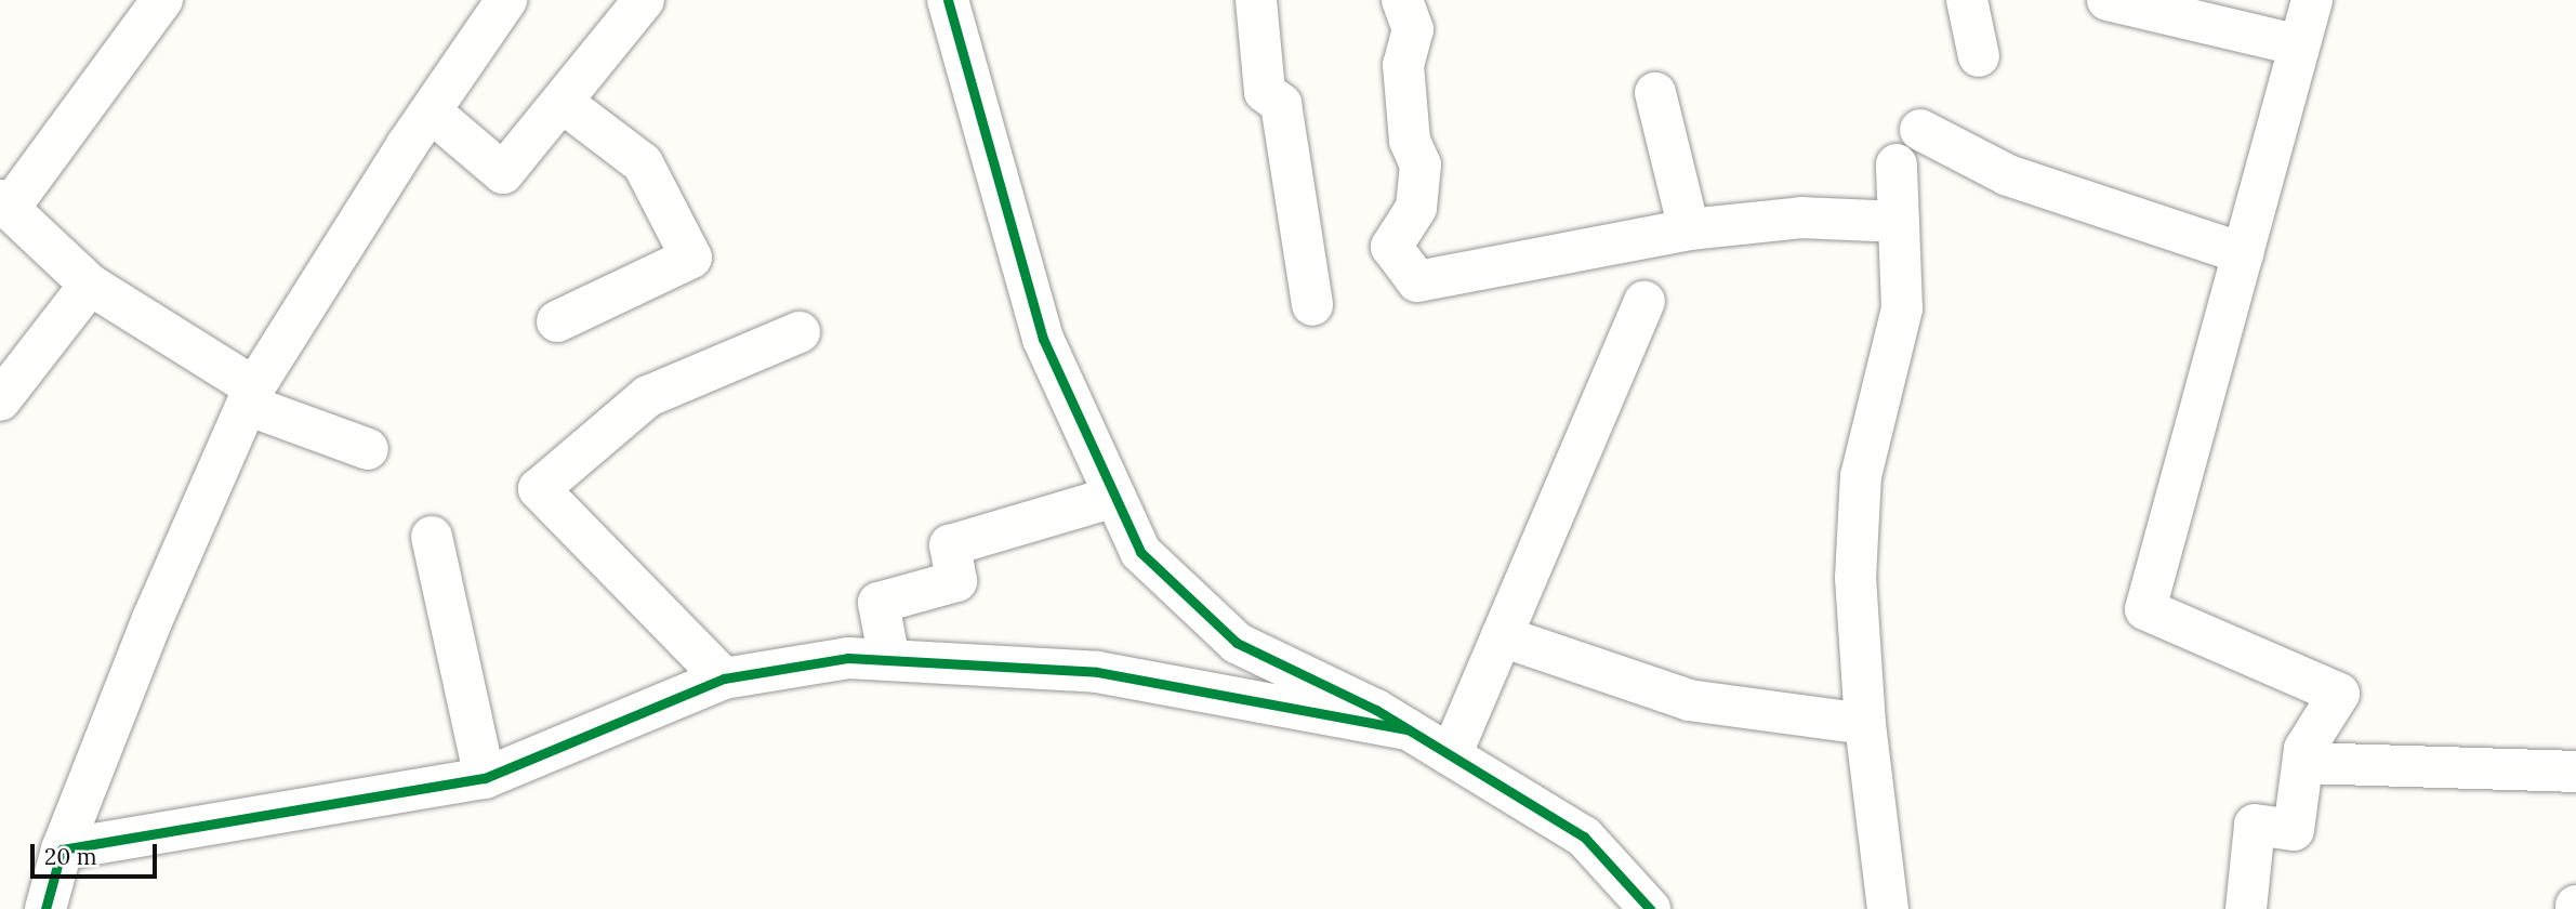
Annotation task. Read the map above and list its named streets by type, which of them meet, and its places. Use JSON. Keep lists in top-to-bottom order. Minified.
{"scale_bar":"20 m"}
